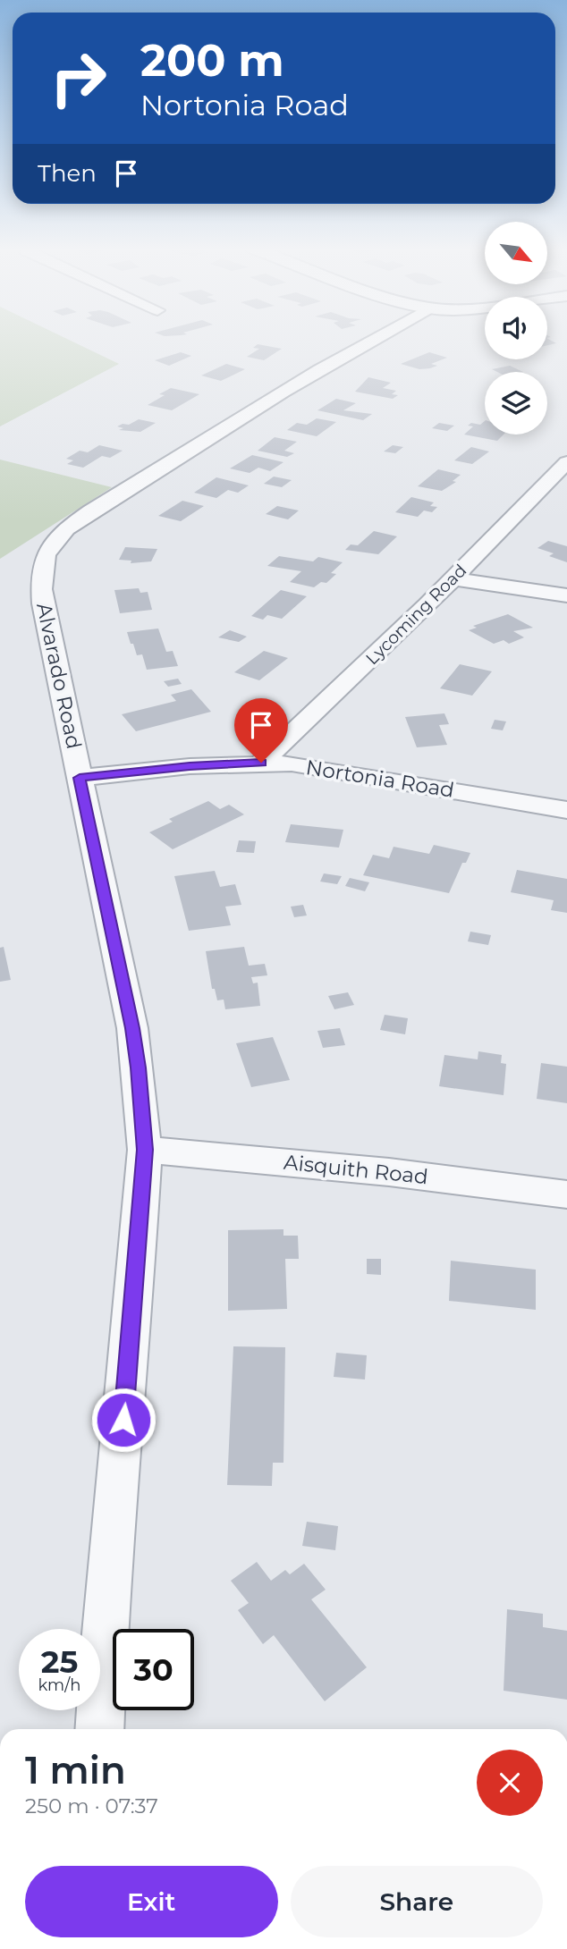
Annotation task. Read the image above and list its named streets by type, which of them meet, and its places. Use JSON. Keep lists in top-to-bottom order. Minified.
{"streets":{"street":["Lycoming Road","Alvarado Road","Nortonia Road","Aisquith Road"]},"crossings":[["Lycoming Road","Nortonia Road"],["Alvarado Road","Nortonia Road"],["Alvarado Road","Aisquith Road"]],"north":"bottom right","page":{"turn":["200 m","Nortonia Road"],"then":"Then","speed":"25 km/h","limit":"30","heading":["1 min","250 m · 07:37"],"buttons":["Exit","Share"]}}
